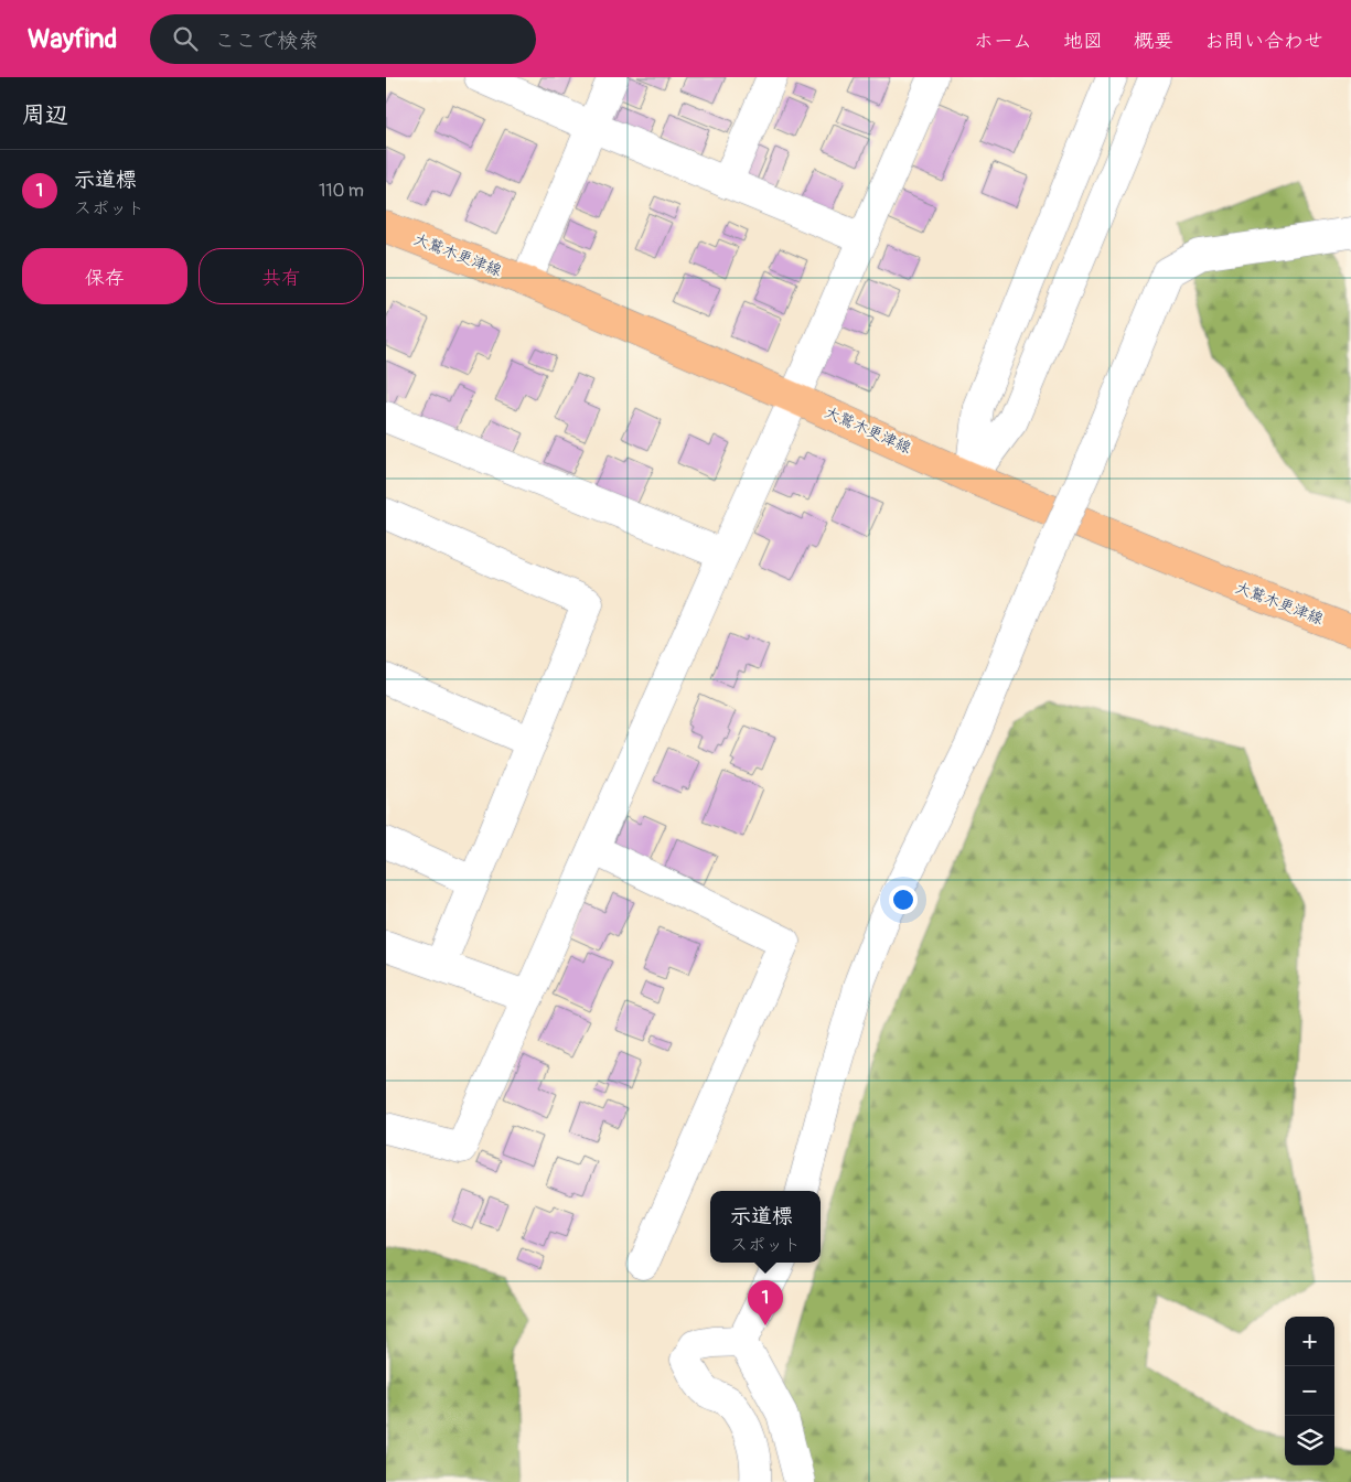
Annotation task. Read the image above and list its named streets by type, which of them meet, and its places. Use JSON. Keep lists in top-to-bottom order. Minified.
{"streets":{"main road":["大鷲木更津線"]},"page":{"header":"Wayfind","search":"ここで検索","nav":["ホーム","地図","概要","お問い合わせ"],"heading":"周辺","list":[{"mark":"1","name":"示道標","note":"スポット","value":"110 m"}],"buttons":["保存","共有"],"popup":["示道標","スポット"],"pins":"1","map_buttons":["+","−"]}}
